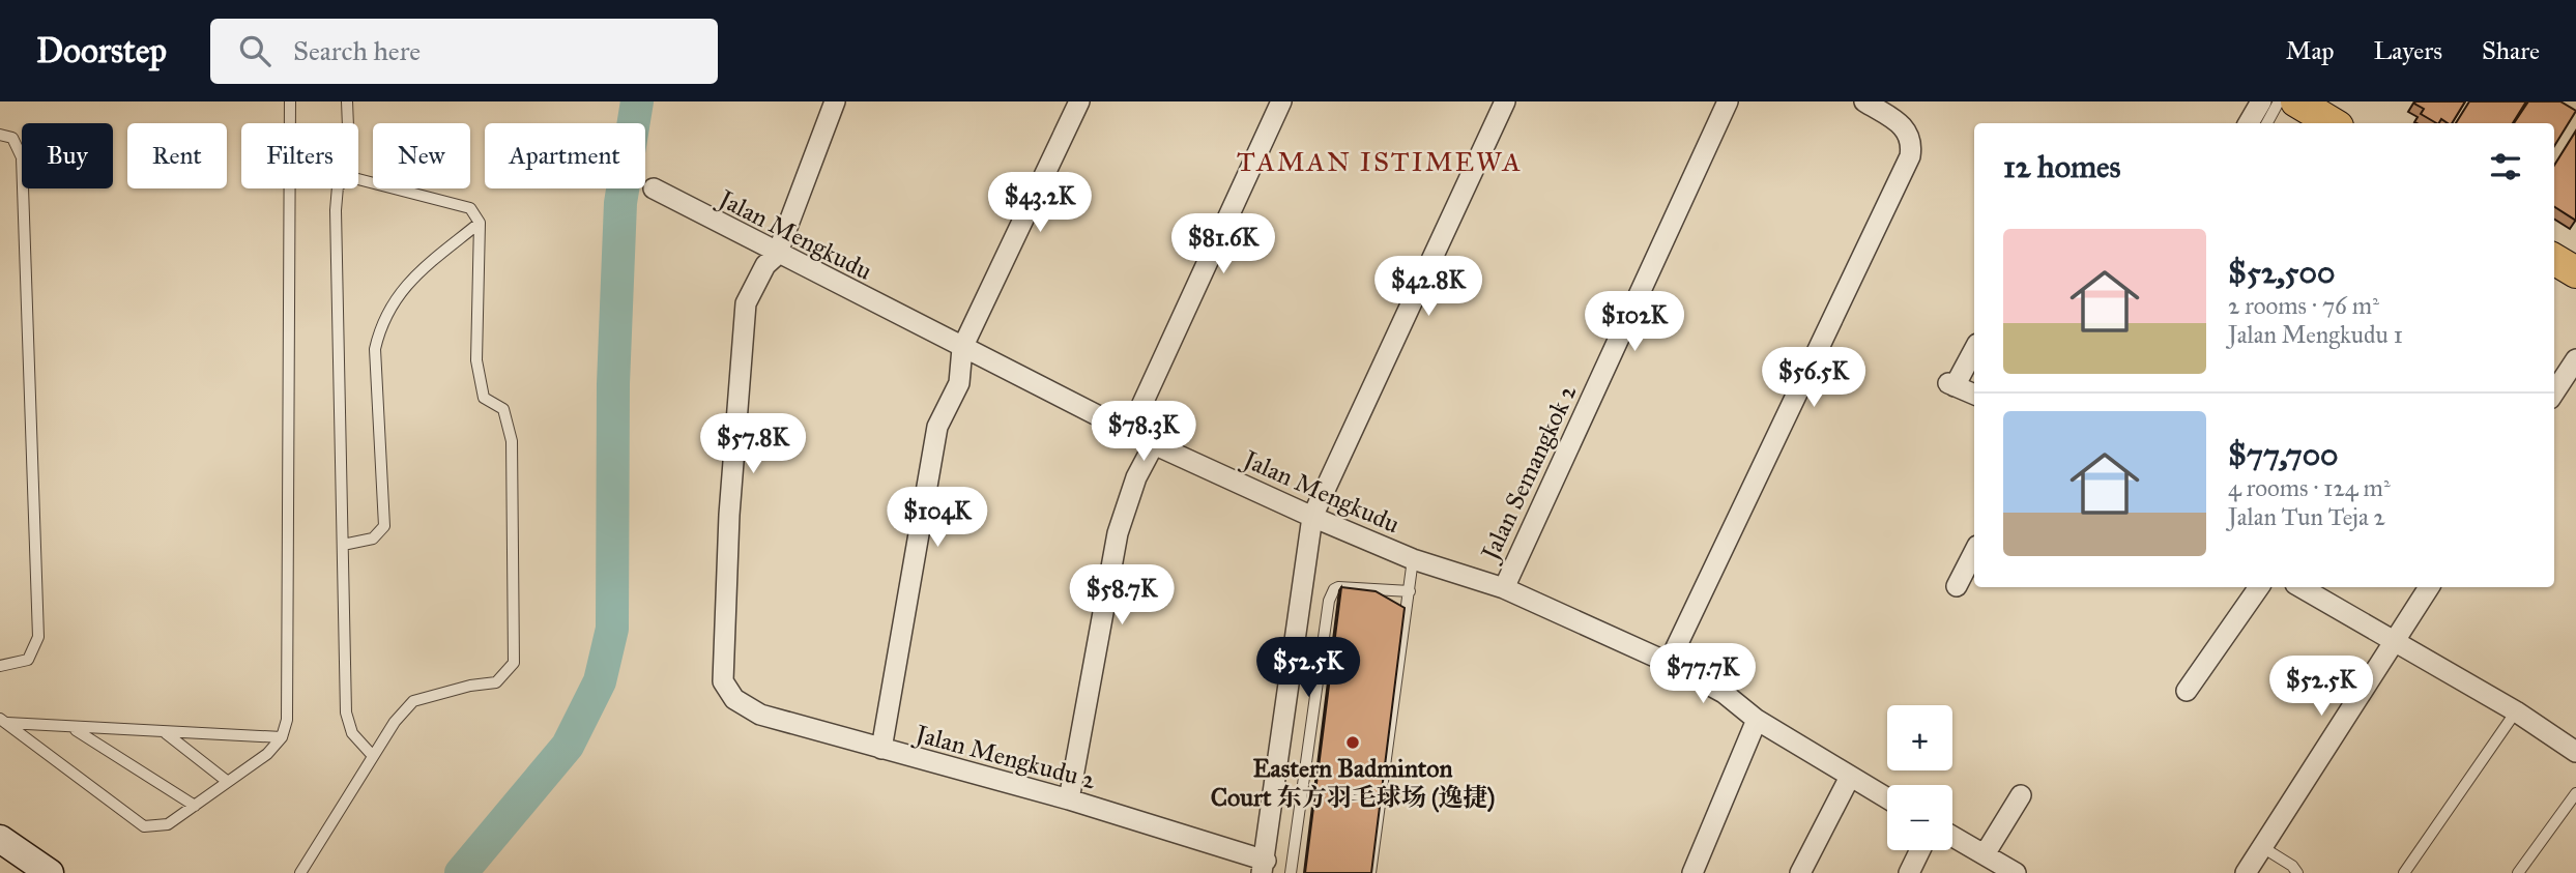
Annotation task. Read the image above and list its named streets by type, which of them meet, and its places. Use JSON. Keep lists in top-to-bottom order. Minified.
{"streets":{"street":["Jalan Mengkudu","Jalan Semangkok 2","Jalan Mengkudu 2"]},"crossings":[["Jalan Mengkudu","Jalan Semangkok 2"],["Jalan Mengkudu","Jalan Mengkudu 2"]],"districts":["TAMAN ISTIMEWA"],"places":["Eastern Badminton Court 东方羽毛球场 (逸捷)"],"page":{"header":"Doorstep","search":"Search here","nav":["Map","Layers","Share"],"chip":["Buy","Rent","Filters","New","Apartment"],"heading":"12 homes","price":["$43.2K","$81.6K","$42.8K","$102K","$56.5K","$78.3K","$57.8K","$104K","$58.7K","$52.5K","$77.7K","$52.5K"],"list":[{"name":"$52,500","note":"2 rooms · 76 m² · Jalan Mengkudu 1"},{"name":"$77,700","note":"4 rooms · 124 m² · Jalan Tun Teja 2"}],"map_buttons":["+","−"]}}
